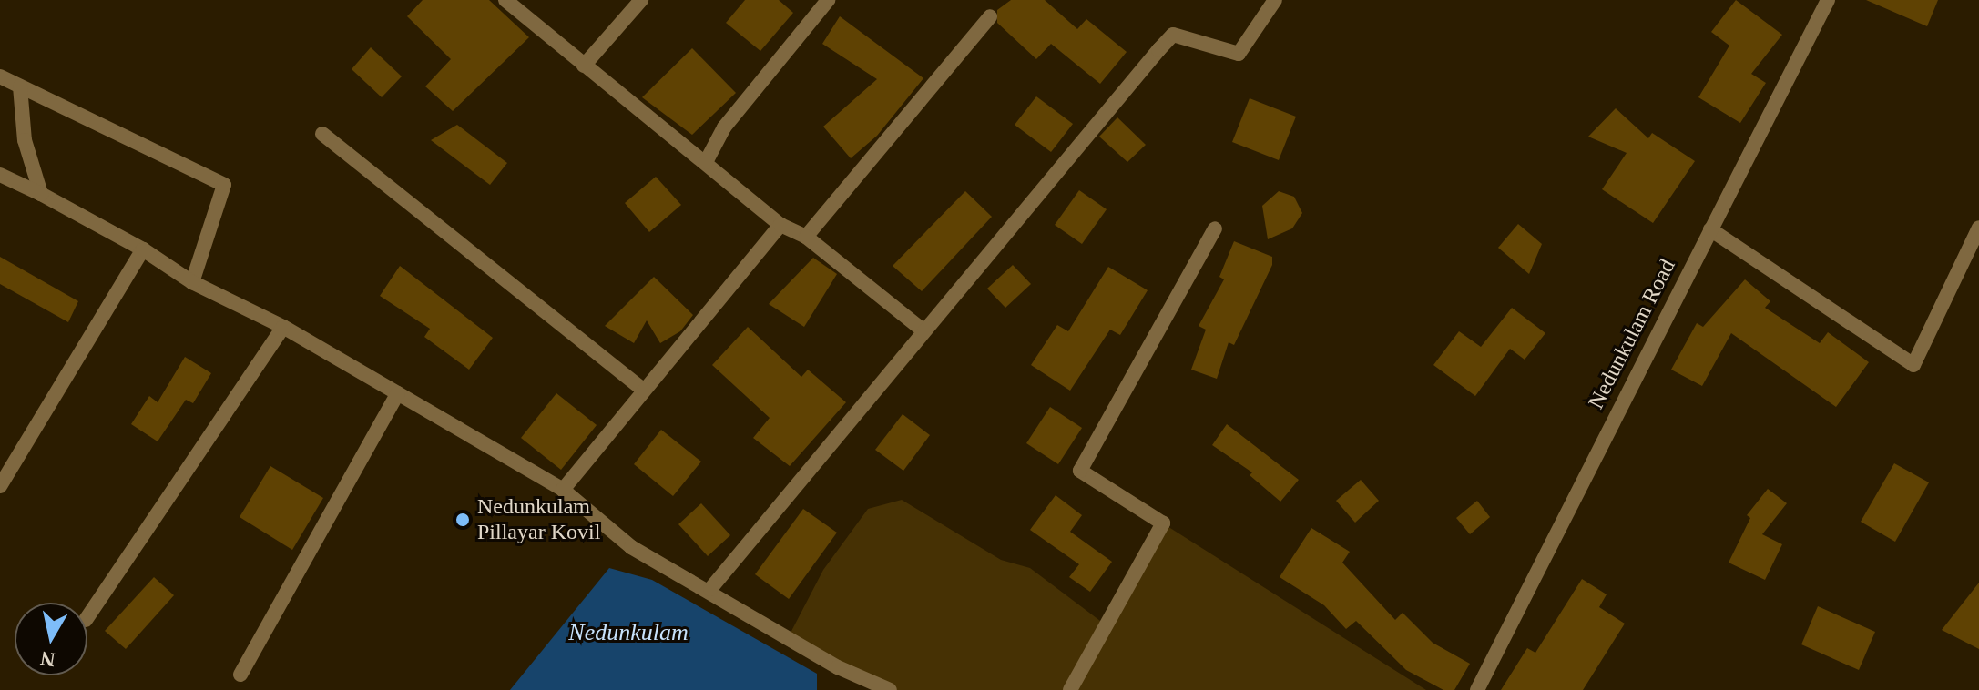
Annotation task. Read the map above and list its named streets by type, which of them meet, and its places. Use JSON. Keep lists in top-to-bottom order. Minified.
{"streets":{"street":["Nedunkulam Road"]},"water":["Nedunkulam"],"places":["Nedunkulam Pillayar Kovil"],"north":"bottom"}
